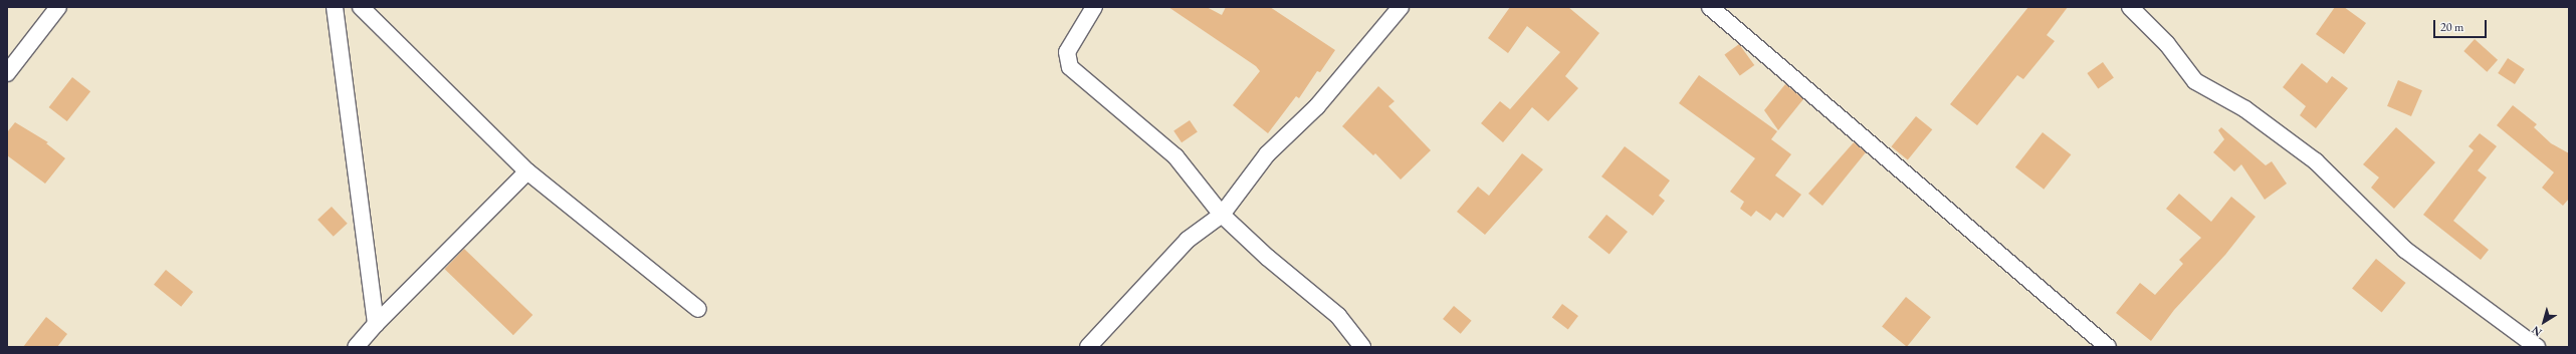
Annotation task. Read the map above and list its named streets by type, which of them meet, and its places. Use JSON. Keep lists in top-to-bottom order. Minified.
{"scale_bar":"20 m","north":"bottom left"}
